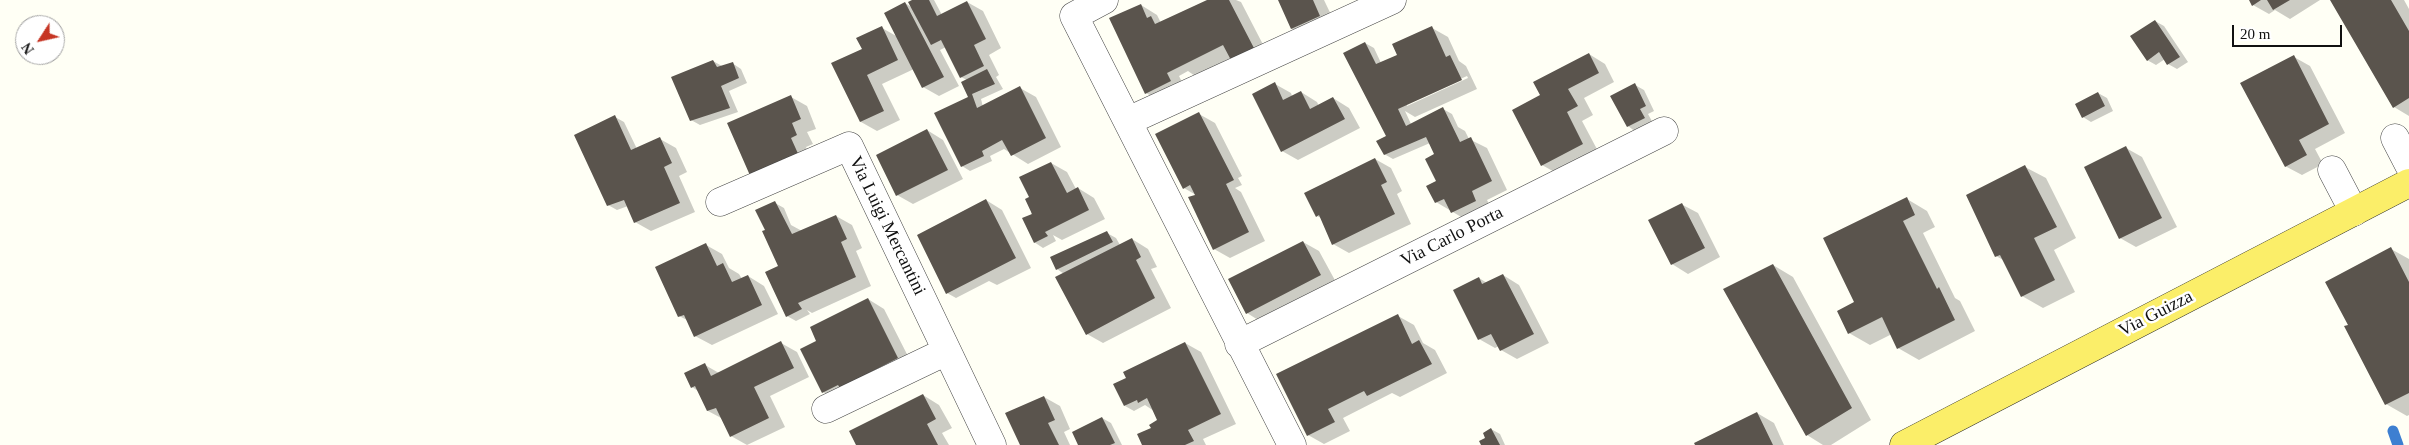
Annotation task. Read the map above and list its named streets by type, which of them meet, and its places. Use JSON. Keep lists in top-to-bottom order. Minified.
{"streets":{"main road":["Via Guizza"],"street":["Via Luigi Mercantini","Via Carlo Porta"]},"scale_bar":"20 m","north":"bottom left"}
